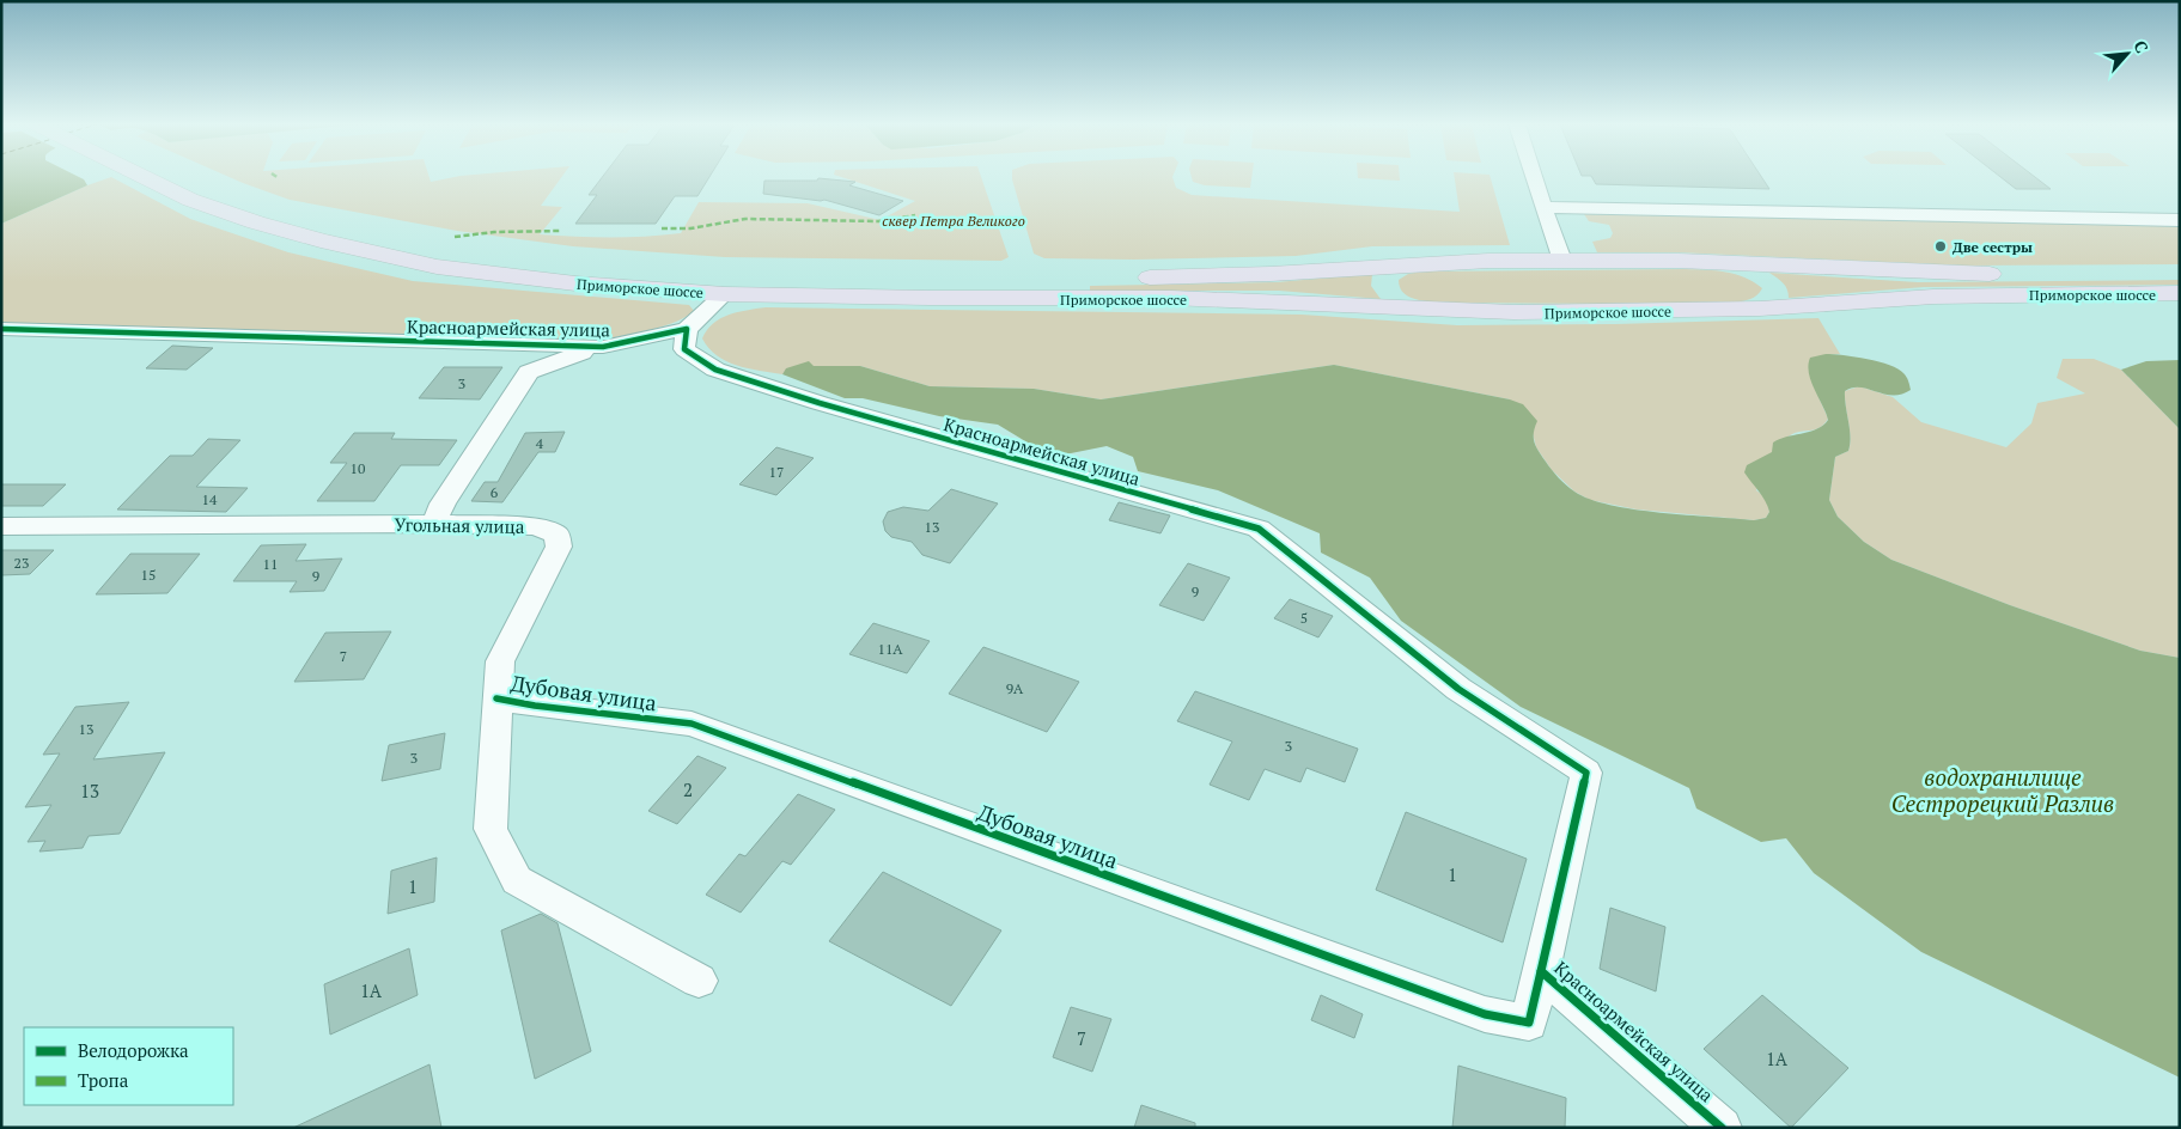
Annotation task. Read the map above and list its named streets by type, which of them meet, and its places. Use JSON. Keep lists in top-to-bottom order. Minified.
{"streets":{"highway":["Приморское шоссе"],"street":["Красноармейская улица","Угольная улица","Дубовая улица"]},"crossings":[["Красноармейская улица","Дубовая улица"],["Угольная улица","Дубовая улица"]],"water":["водохранилище Сестрорецкий Разлив"],"parks":["сквер Петра Великого"],"places":["Две сестры"],"house_numbers":["3","4","10","17","6","14","13","23","11","15","9","9","5","11А","7","9А","13","3","3","2","13","1","1","1А","7","1А"],"legend":["Велодорожка","Тропа"],"north":"top right"}
